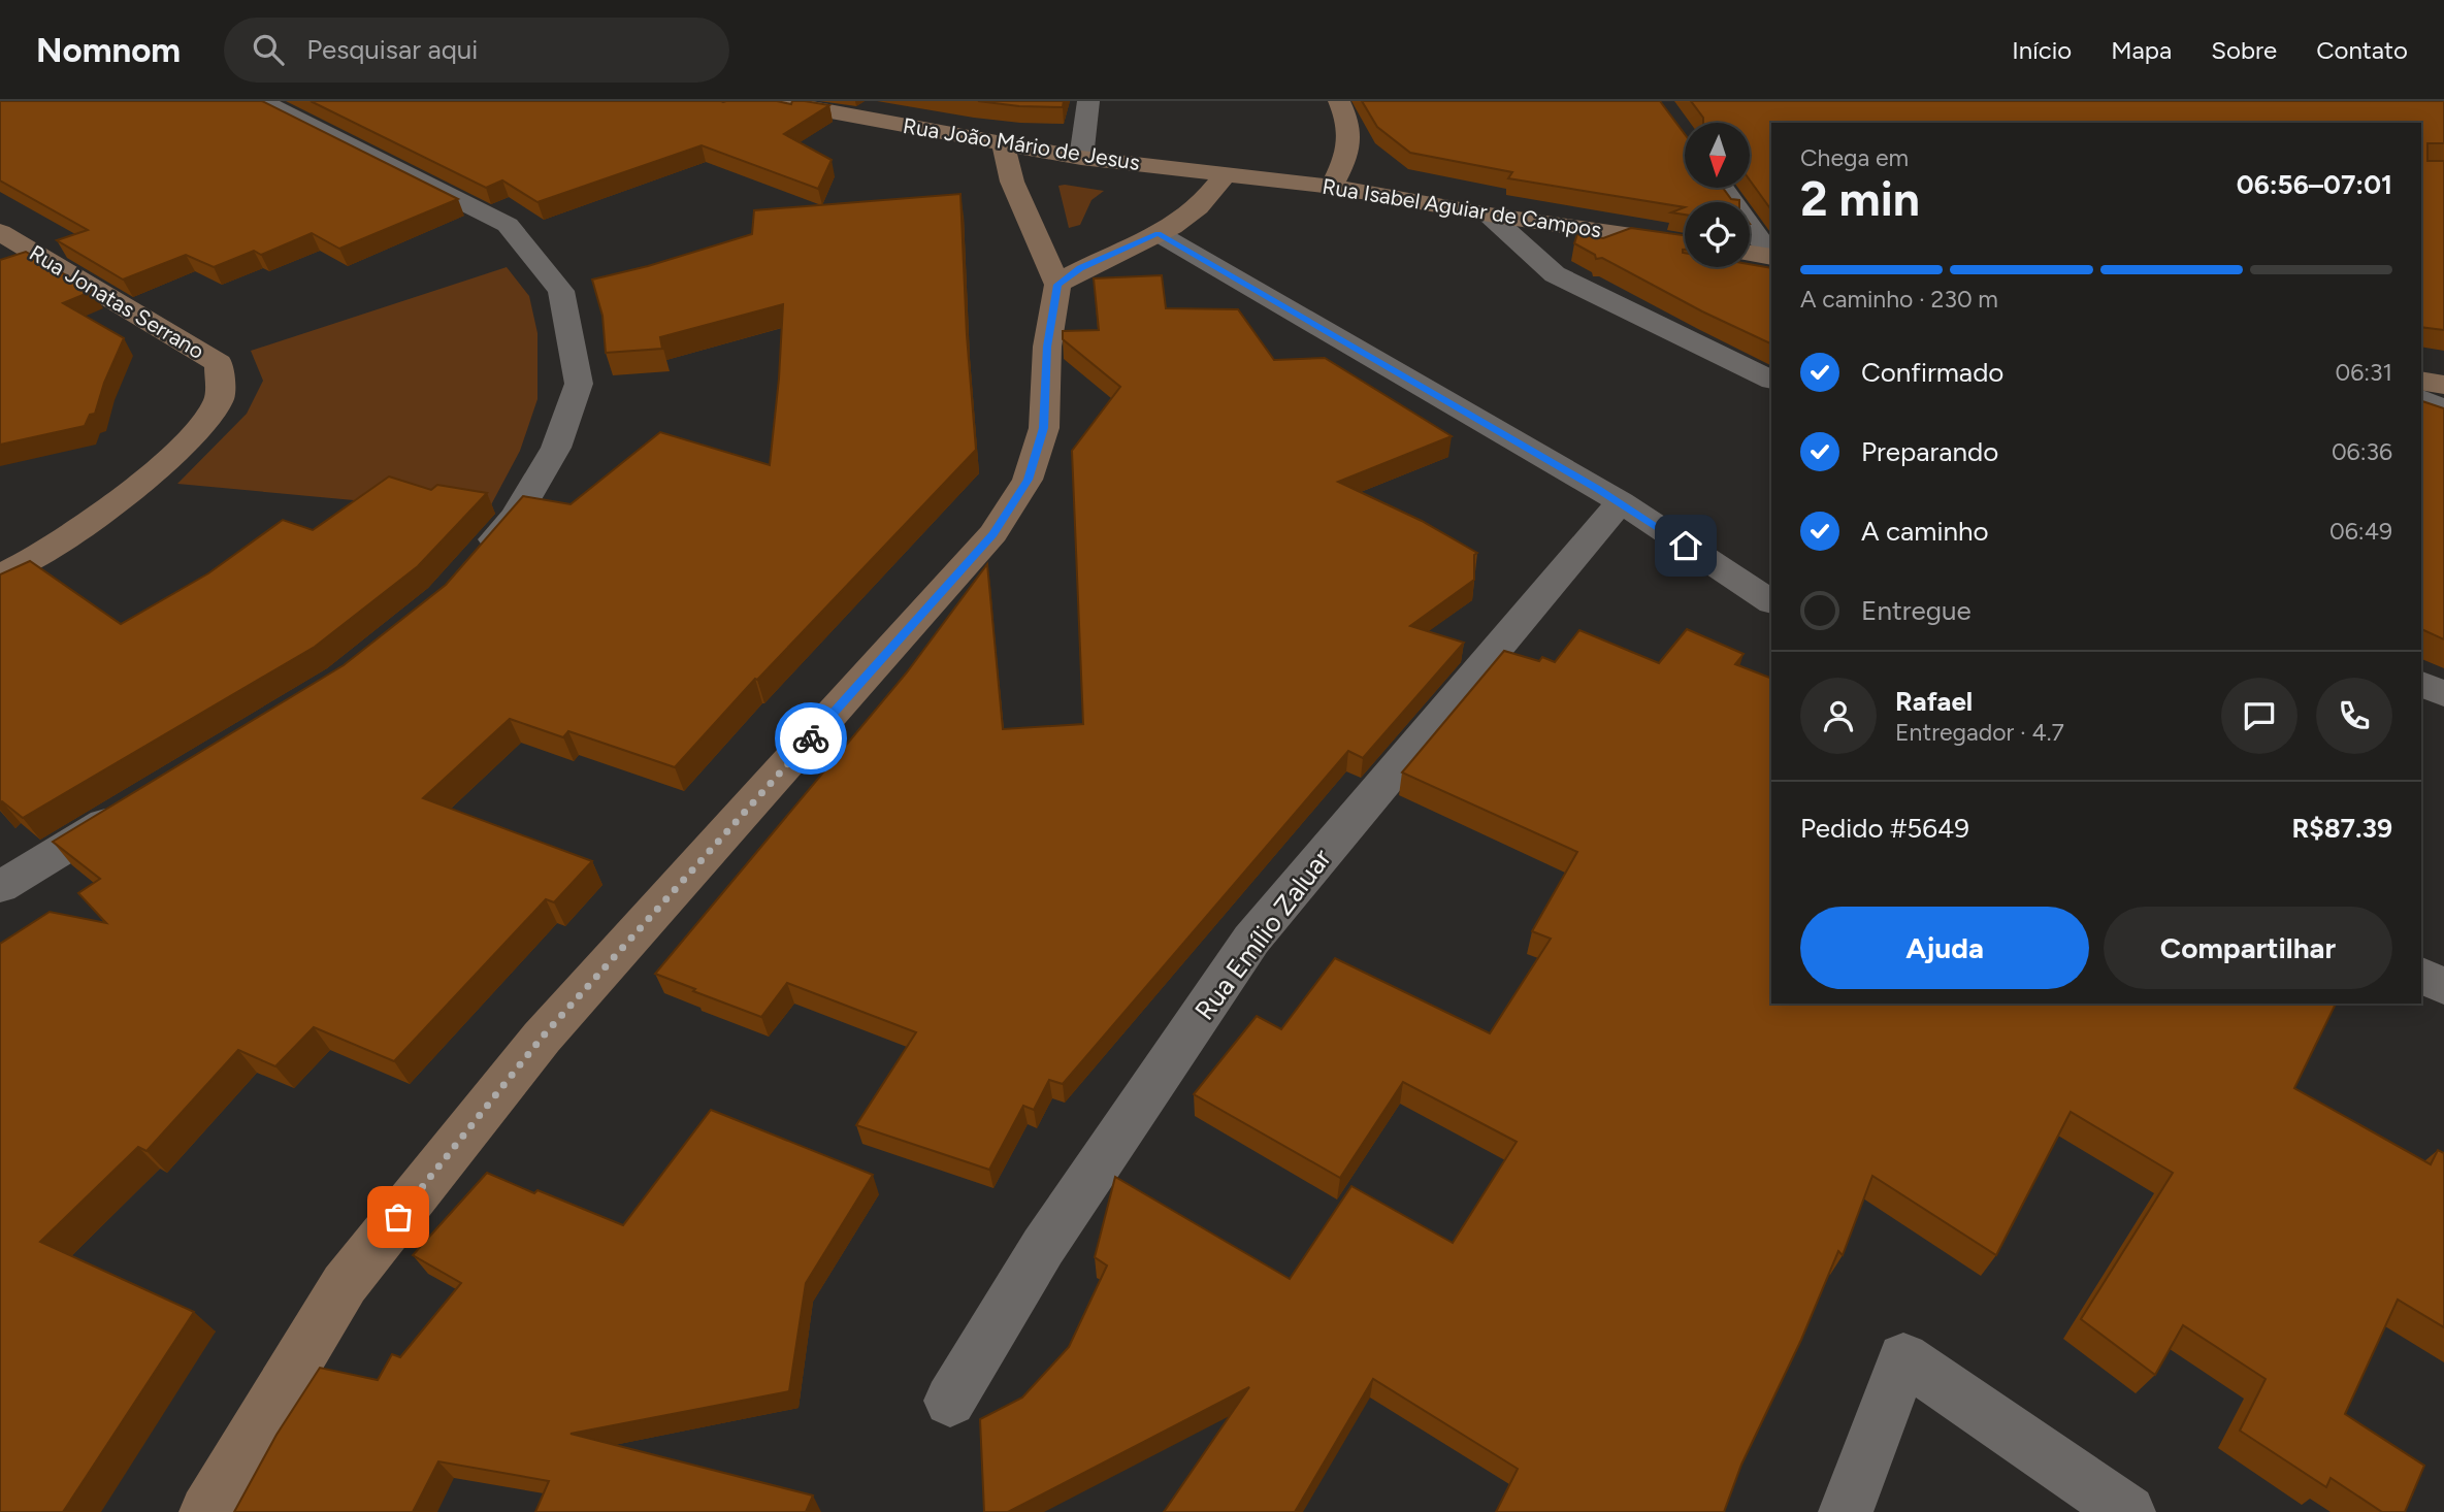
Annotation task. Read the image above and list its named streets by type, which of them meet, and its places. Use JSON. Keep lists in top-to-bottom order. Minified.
{"streets":{"main road":["Rua João Mário de Jesus","Rua Isabel Aguiar de Campos","Rua Jonatas Serrano"],"street":["Rua Emílio Zaluar"]},"crossings":[["Rua João Mário de Jesus","Rua Isabel Aguiar de Campos"]],"north":"bottom","page":{"header":"Nomnom","search":"Pesquisar aqui","nav":["Início","Mapa","Sobre","Contato"],"heading":["2 min","Chega em","06:56–07:01"],"panel":["Rafael","Entregador · 4.7","Pedido #5649","R$87.39"],"bar":"A caminho · 230 m","list":[["Confirmado","06:31"],["Preparando","06:36"],["A caminho","06:49"],"Entregue"],"buttons":["Ajuda","Compartilhar"]}}
